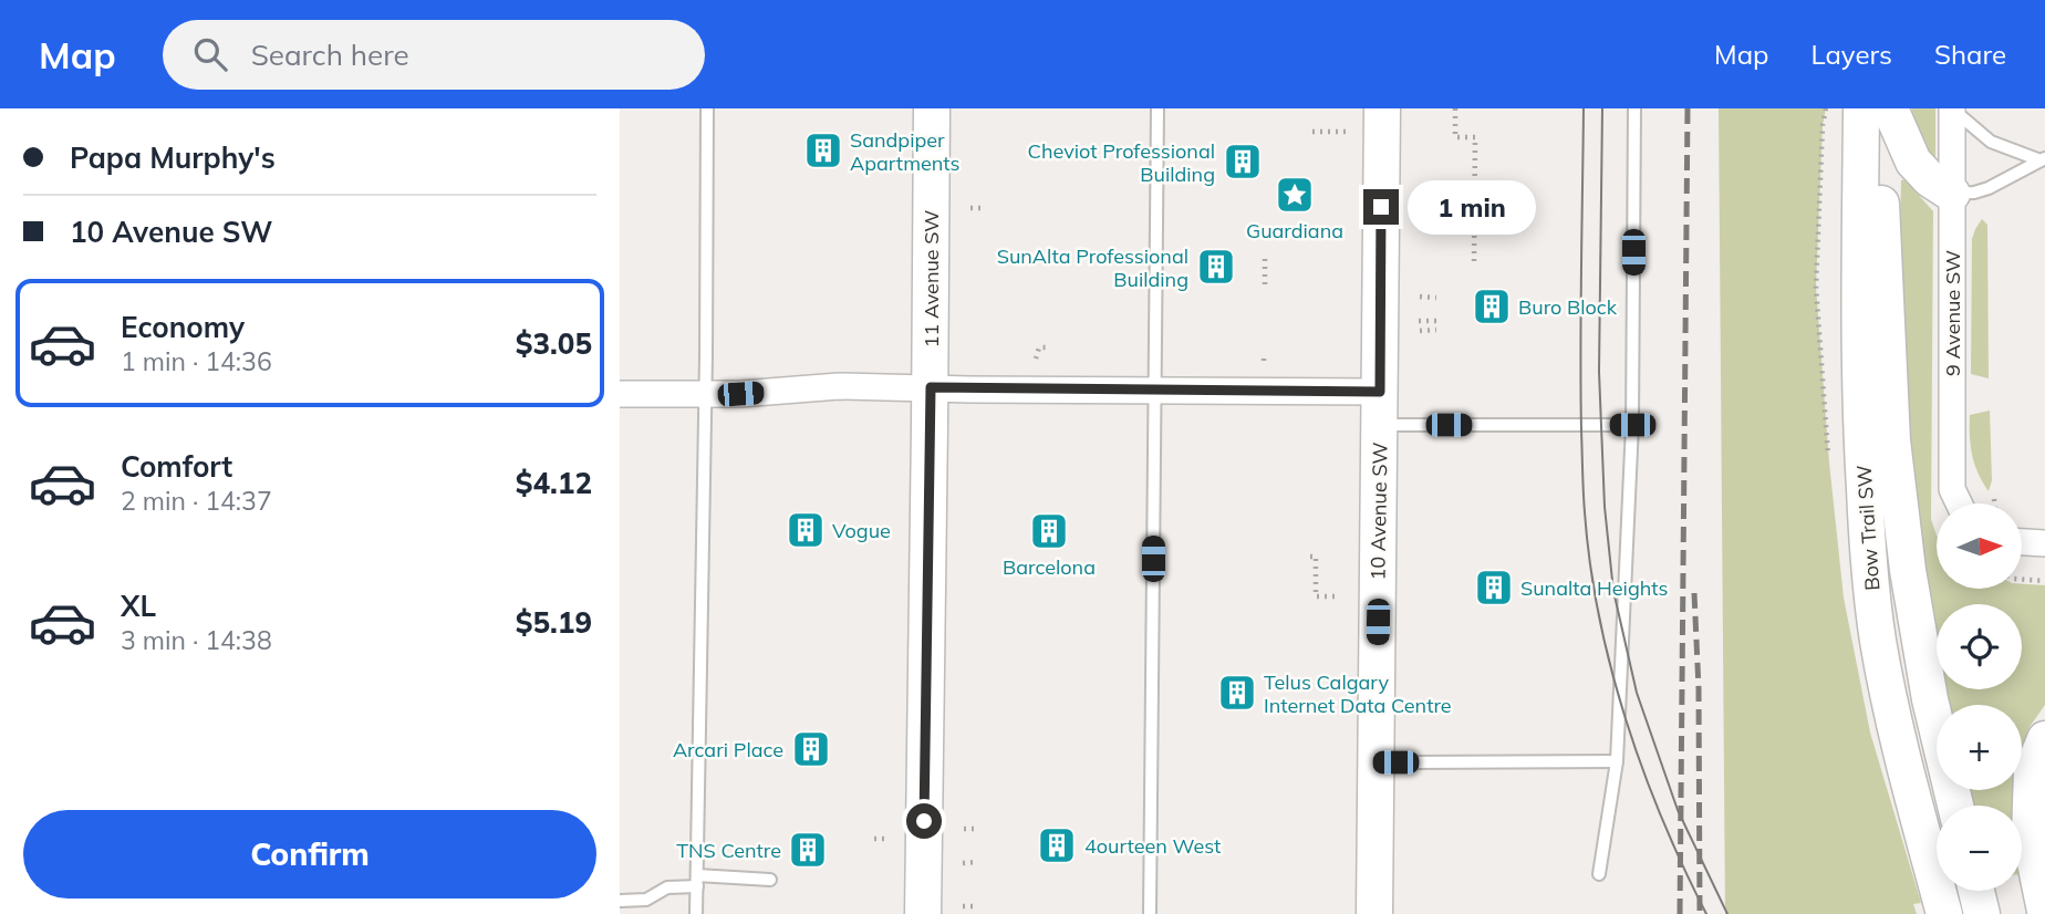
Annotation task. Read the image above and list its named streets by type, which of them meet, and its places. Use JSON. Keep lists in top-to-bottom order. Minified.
{"streets":{"main road":["11 Avenue SW","10 Avenue SW","Bow Trail SW"],"street":["9 Avenue SW"]},"places":{"building":["Sandpiper Apartments","Cheviot Professional Building","SunAlta Professional Building","Buro Block","Vogue","Barcelona","Sunalta Heights","Telus Calgary Internet Data Centre","Arcari Place","4ourteen West","TNS Centre"],"place":["Guardiana"]},"north":"right","page":{"header":"Map","search":"Search here","nav":["Map","Layers","Share"],"banner":["Papa Murphy's","10 Avenue SW"],"bubble":"1 min","list":[{"name":"Economy","note":"1 min · 14:36","value":"$3.05"},{"name":"Comfort","note":"2 min · 14:37","value":"$4.12"},{"name":"XL","note":"3 min · 14:38","value":"$5.19"}],"map_buttons":["+","−"],"buttons":"Confirm"}}
